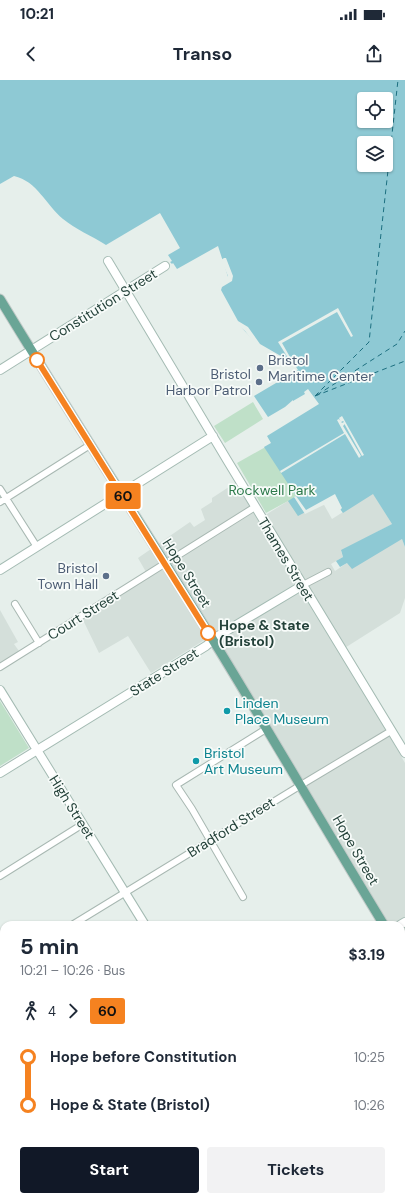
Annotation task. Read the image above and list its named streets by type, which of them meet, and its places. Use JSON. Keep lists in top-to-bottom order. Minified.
{"streets":{"main road":["Hope Street"],"street":["Constitution Street","Thames Street","Court Street","State Street","High Street","Bradford Street"]},"crossings":[["Constitution Street","Thames Street"],["Constitution Street","Hope Street"],["Thames Street","Court Street"],["Thames Street","State Street"],["Thames Street","Bradford Street"],["Hope Street","Court Street"],["Hope Street","State Street"],["Hope Street","Bradford Street"],["State Street","High Street"],["High Street","Bradford Street"]],"parks":["Rockwell Park"],"places":["Bristol Maritime Center","Bristol Harbor Patrol","Bristol Town Hall","Hope & State (Bristol)","Linden Place Museum","Bristol Art Museum"],"lines":["bus line 60"],"page":{"status":"10:21","header":"Transo","on_map":"60","heading":["5 min","10:21 – 10:26 · Bus","$3.19"],"legs":["4","60"],"list":[{"name":"Hope before Constitution","value":"10:25"},{"name":"Hope & State (Bristol)","value":"10:26"}],"buttons":["Start","Tickets"]}}
